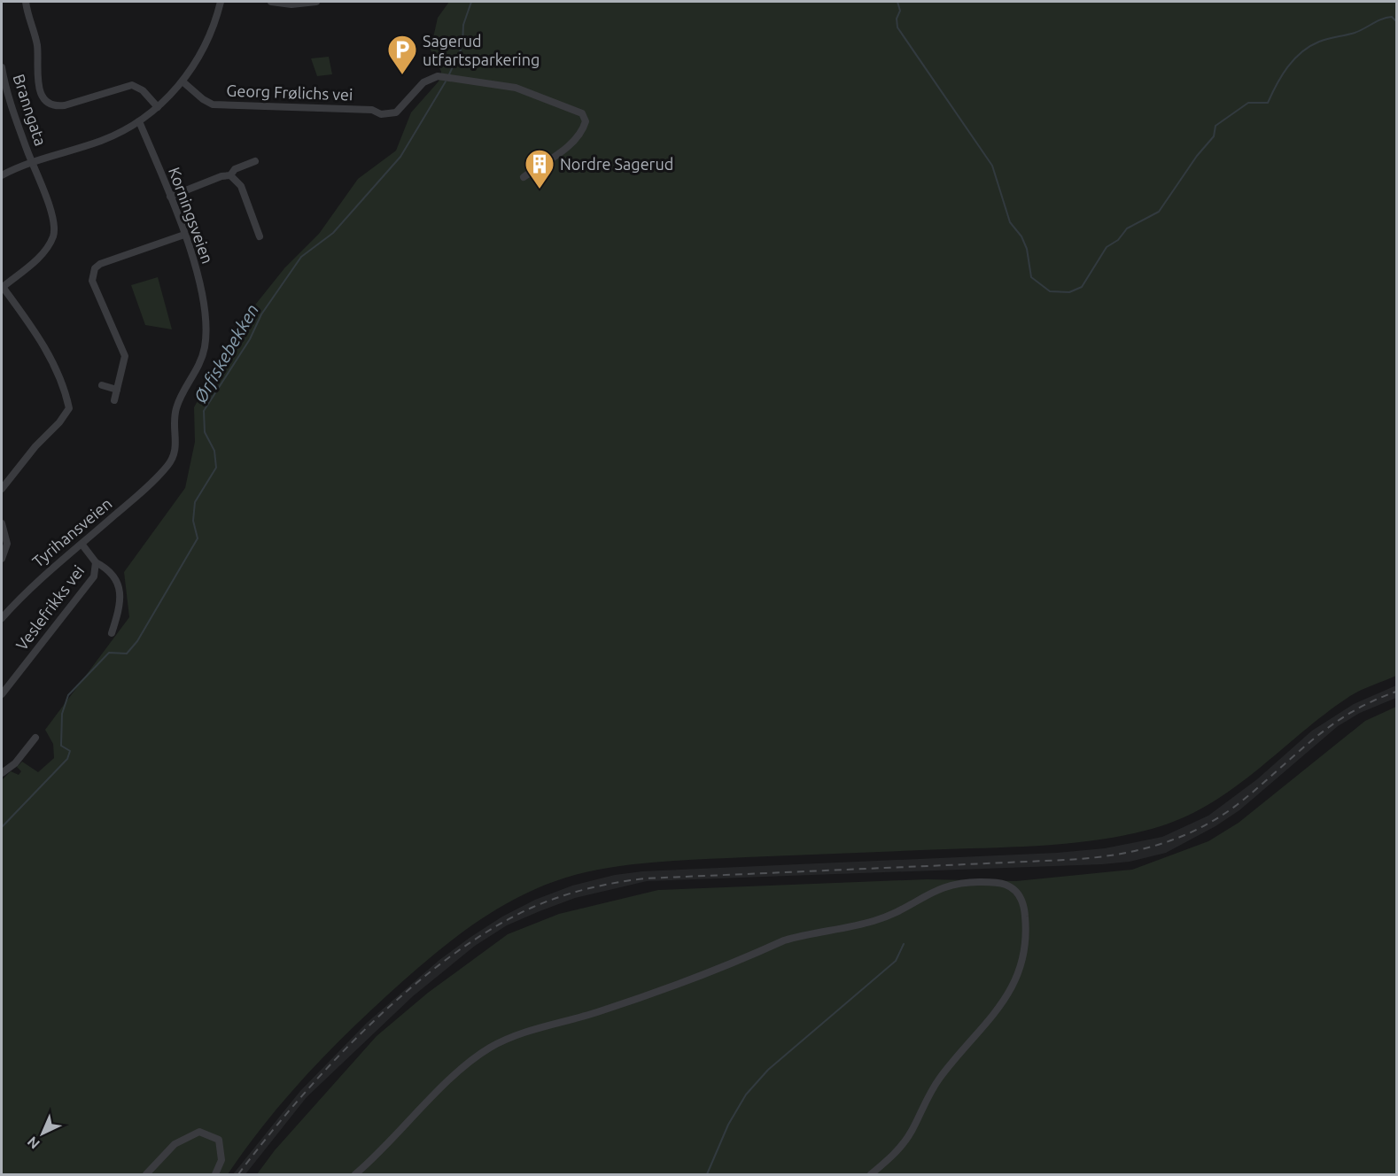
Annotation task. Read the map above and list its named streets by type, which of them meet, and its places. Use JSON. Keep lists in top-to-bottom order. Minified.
{"streets":{"street":["Georg Frølichs vei","Branngata","Korningsveien","Tyrihansveien","Veslefrikks vei"]},"crossings":[["Korningsveien","Tyrihansveien"],["Tyrihansveien","Veslefrikks vei"]],"water":["Ørfiskebekken"],"places":{"parking":["Sagerud utfartsparkering"],"building":["Nordre Sagerud"]},"north":"bottom left"}
